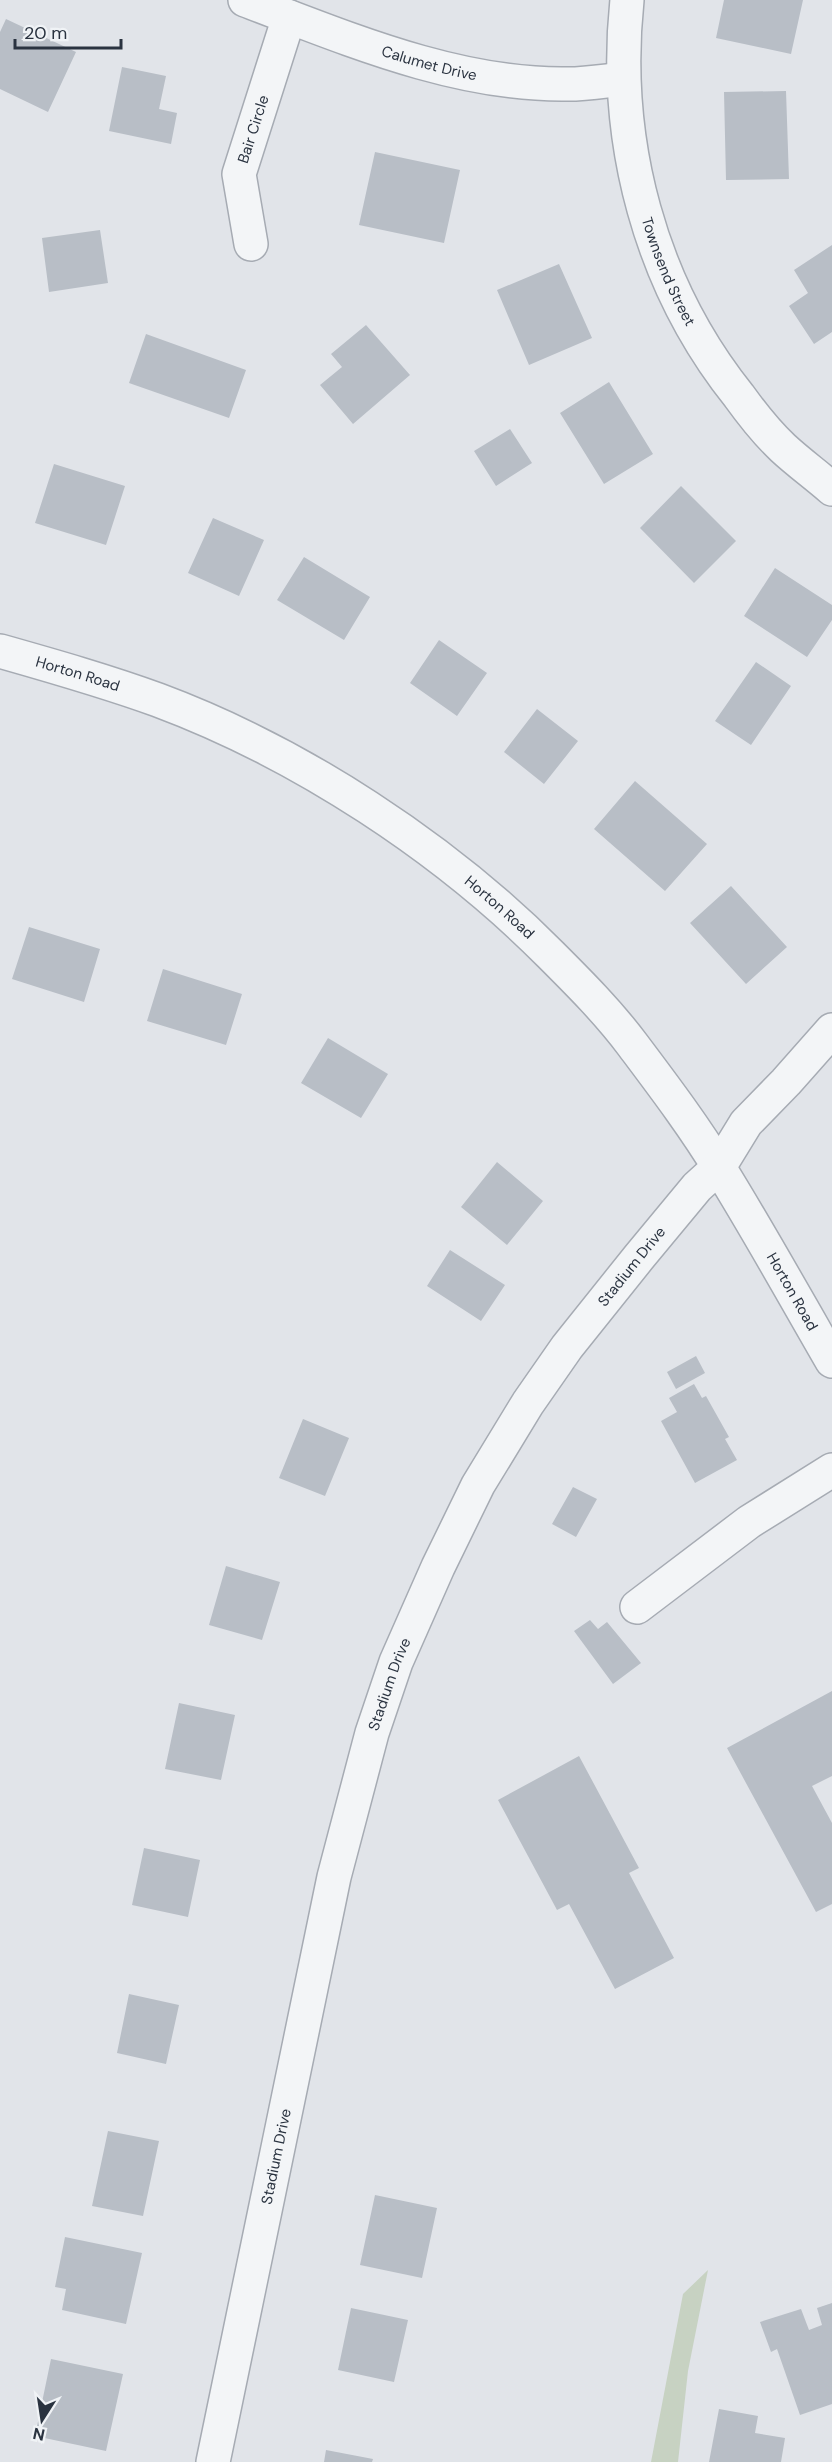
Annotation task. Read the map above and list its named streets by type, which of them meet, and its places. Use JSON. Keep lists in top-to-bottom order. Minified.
{"streets":{"street":["Calumet Drive","Bair Circle","Townsend Street","Horton Road","Stadium Drive"]},"crossings":[["Calumet Drive","Bair Circle"],["Calumet Drive","Townsend Street"],["Horton Road","Stadium Drive"]],"scale_bar":"20 m","north":"bottom"}
